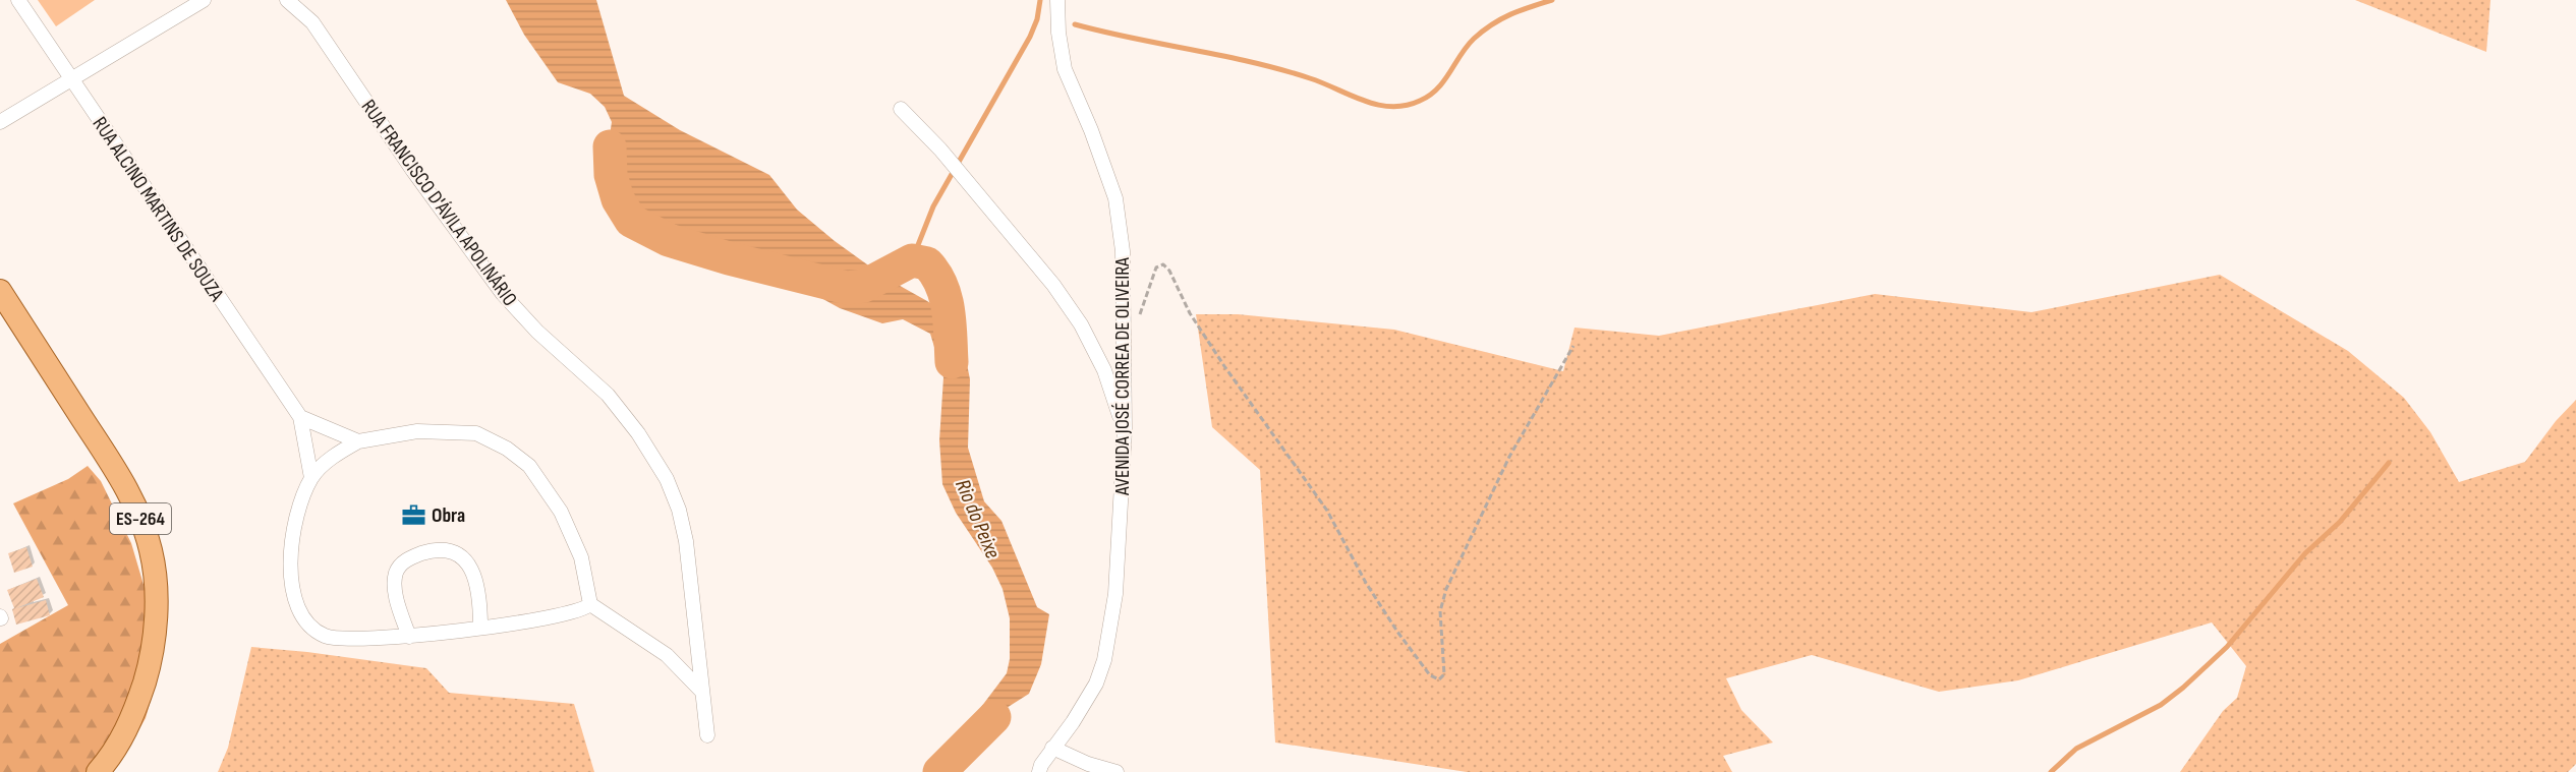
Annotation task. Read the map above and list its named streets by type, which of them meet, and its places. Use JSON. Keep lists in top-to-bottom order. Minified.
{"streets":{"main road":["ES-264"],"street":["RUA FRANCISCO D'ÁVILA APOLINÁRIO","RUA ALCINO MARTINS DE SOUZA","AVENIDA JOSÉ CORREA DE OLIVEIRA"]},"water":["Rio do Peixe"],"places":{"office":["Obra"]}}
